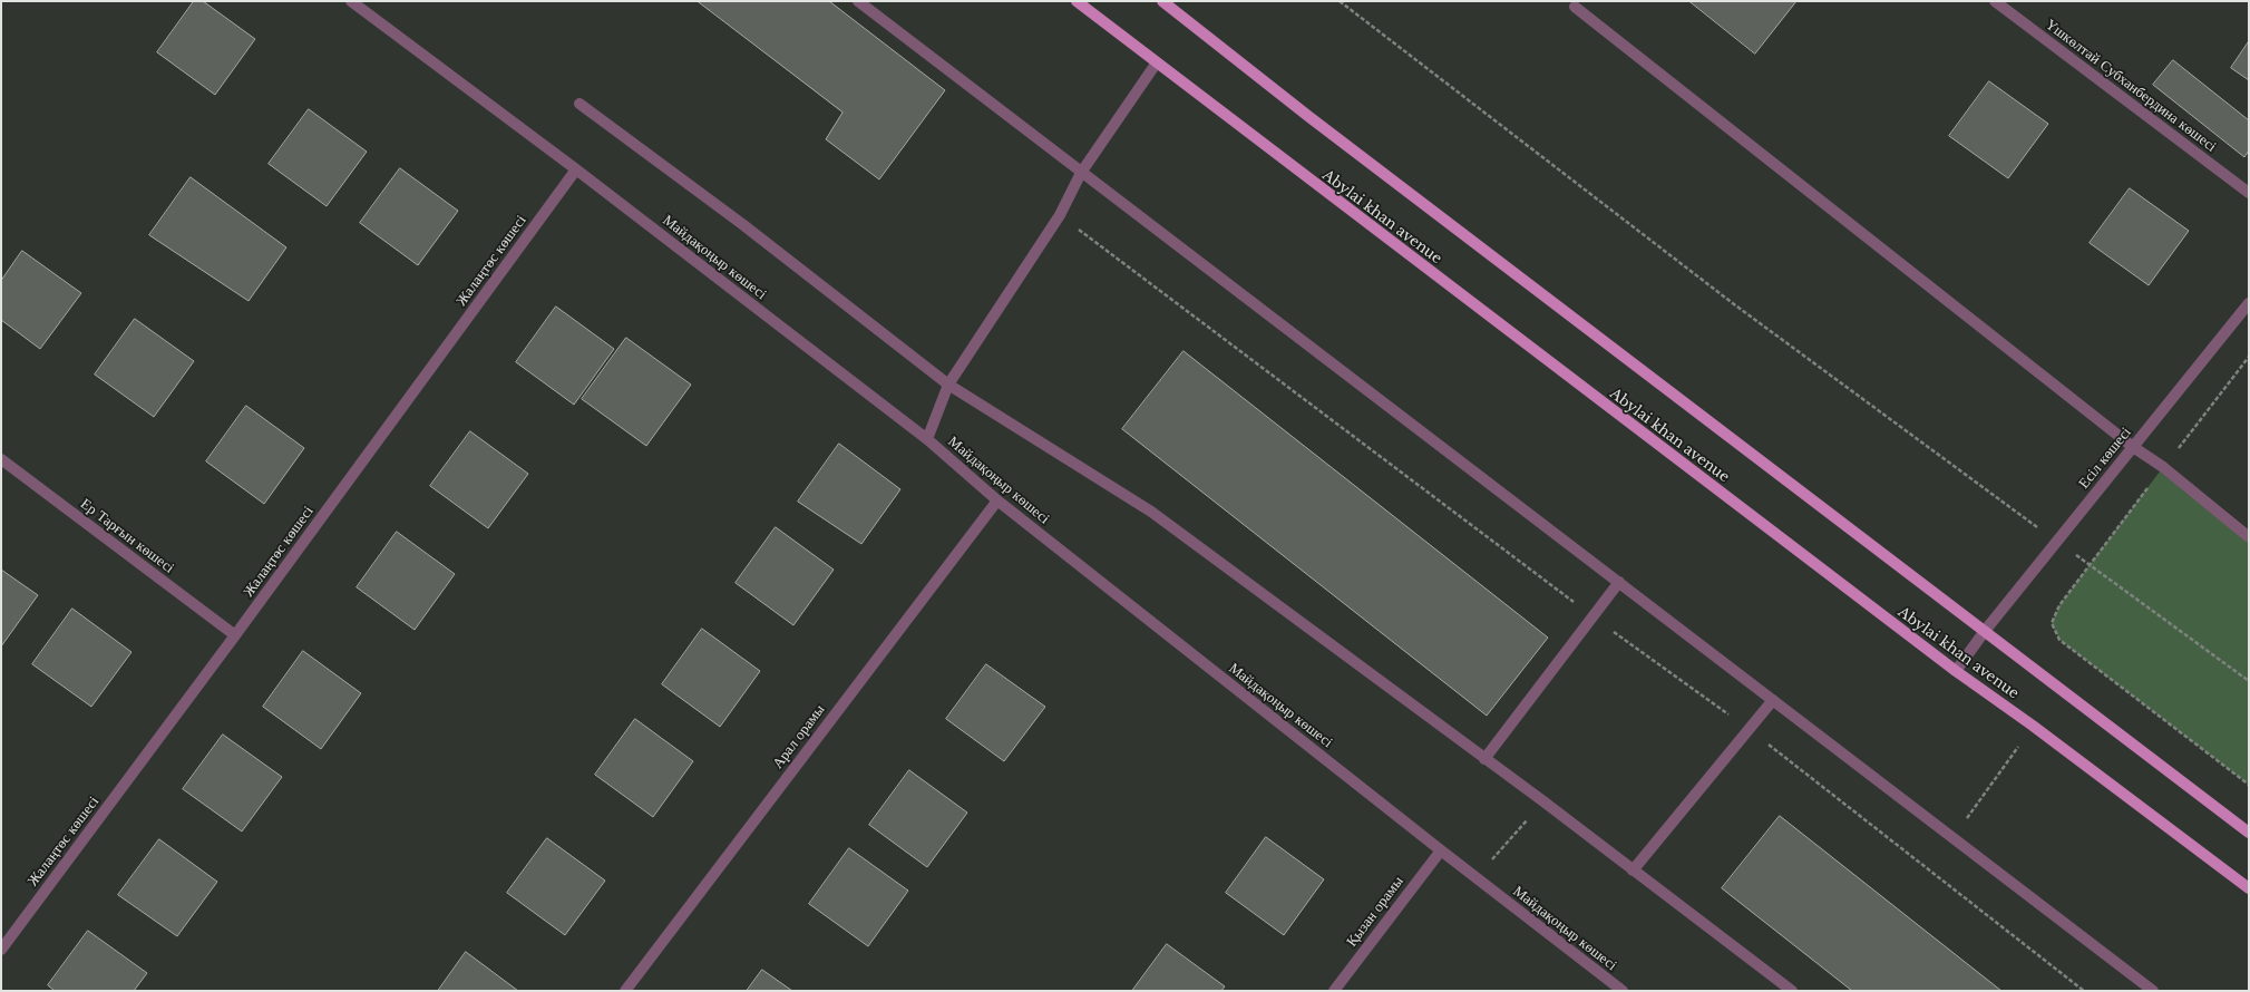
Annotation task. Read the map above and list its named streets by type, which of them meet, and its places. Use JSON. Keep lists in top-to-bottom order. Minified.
{"streets":{"main road":["Abylai khan avenue"],"street":["Үшкөлтай Субханбердина көшесі","Майдақоңыр көшесі","Жалаңтөс көшесі","Есіл көшесі","Ер Тарғын көшесі","Арал орамы","Қызан орамы"]},"crossings":[["Abylai khan avenue","Есіл көшесі"],["Майдақоңыр көшесі","Жалаңтөс көшесі"],["Майдақоңыр көшесі","Арал орамы"],["Майдақоңыр көшесі","Қызан орамы"],["Жалаңтөс көшесі","Ер Тарғын көшесі"]]}
